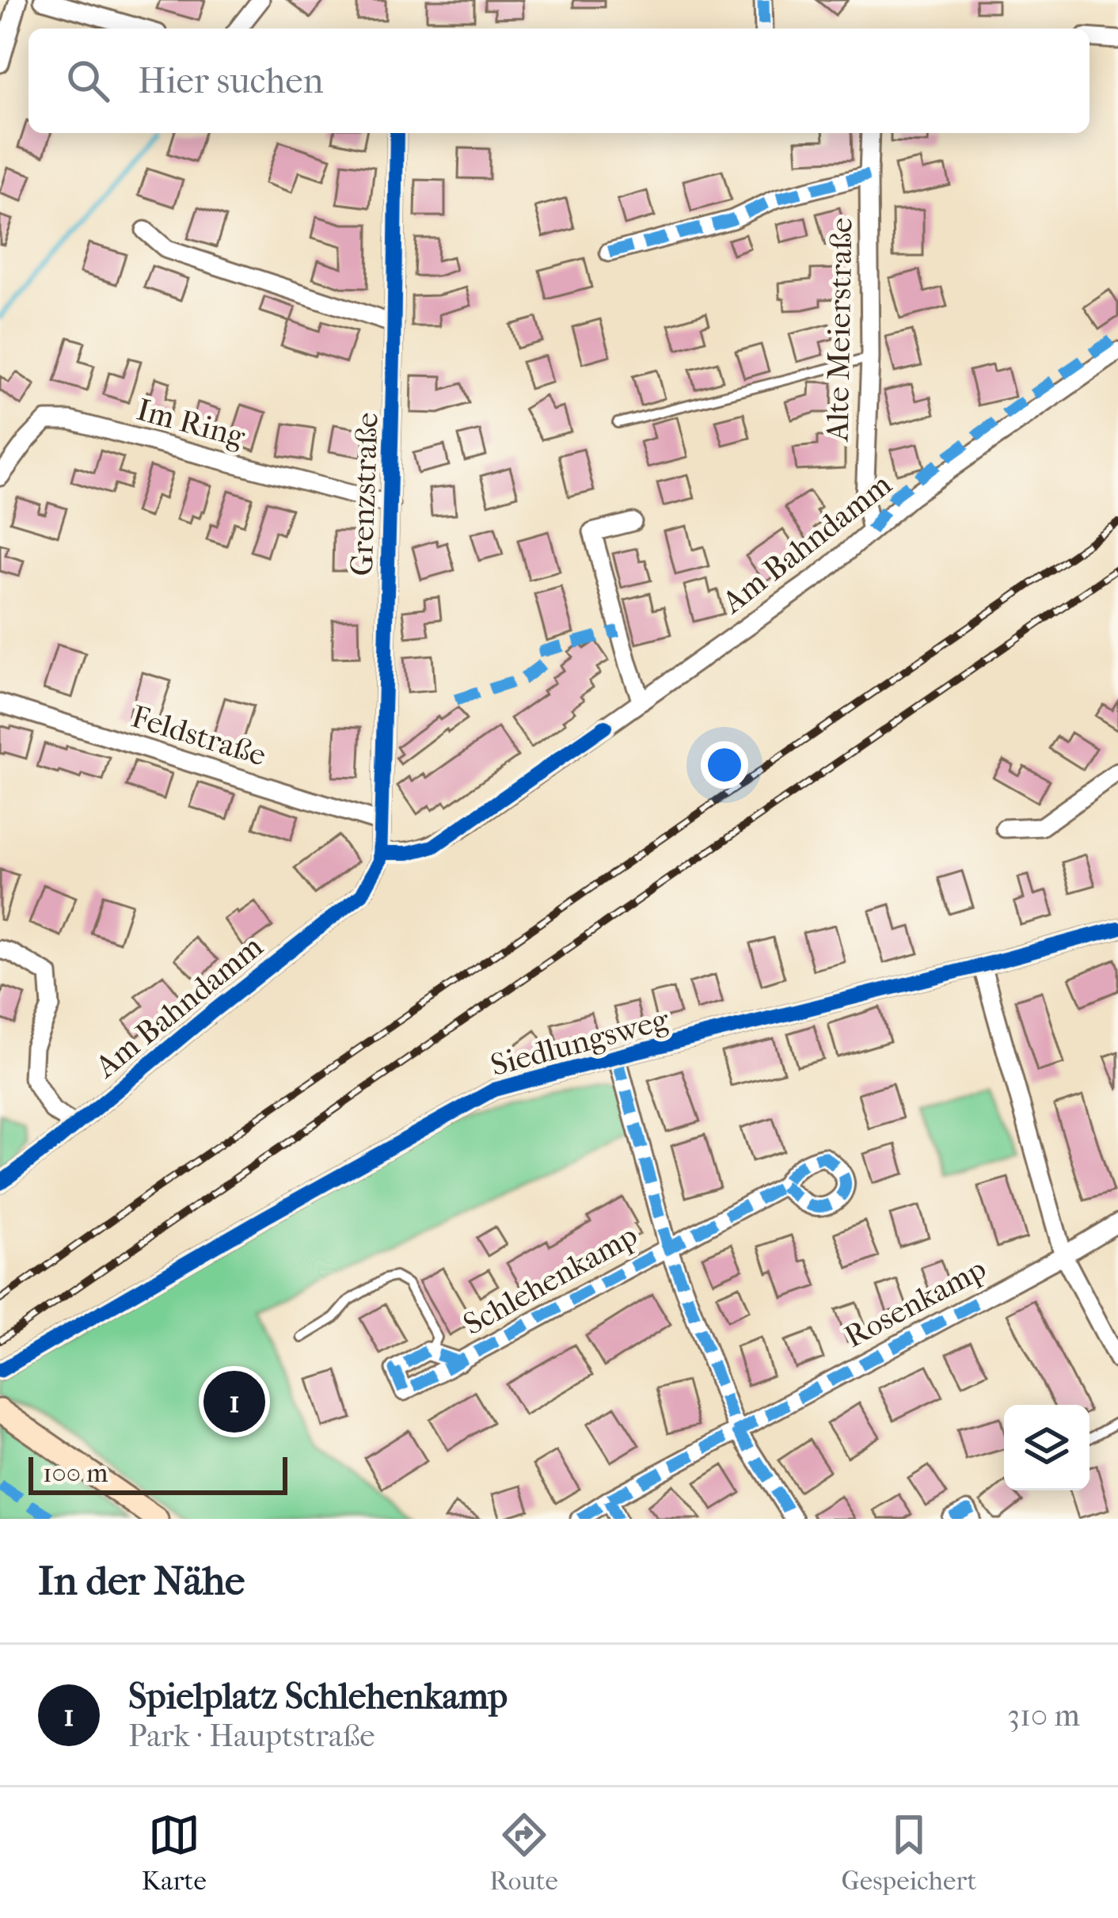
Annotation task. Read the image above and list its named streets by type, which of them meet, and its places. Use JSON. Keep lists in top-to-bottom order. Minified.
{"streets":{"street":["Alte Meierstraße","Im Ring","Grenzstraße","Am Bahndamm","Feldstraße","Siedlungsweg","Schlehenkamp","Rosenkamp"]},"crossings":[["Alte Meierstraße","Am Bahndamm"],["Im Ring","Grenzstraße"],["Grenzstraße","Am Bahndamm"],["Grenzstraße","Feldstraße"],["Siedlungsweg","Schlehenkamp"],["Schlehenkamp","Rosenkamp"]],"scale_bar":"100 m","page":{"search":"Hier suchen","pins":"1","scale":"100 m","heading":"In der Nähe","list":[{"mark":"1","name":"Spielplatz Schlehenkamp","note":"Park · Hauptstraße","value":"310 m"}],"nav":["Karte","Route","Gespeichert"]}}
